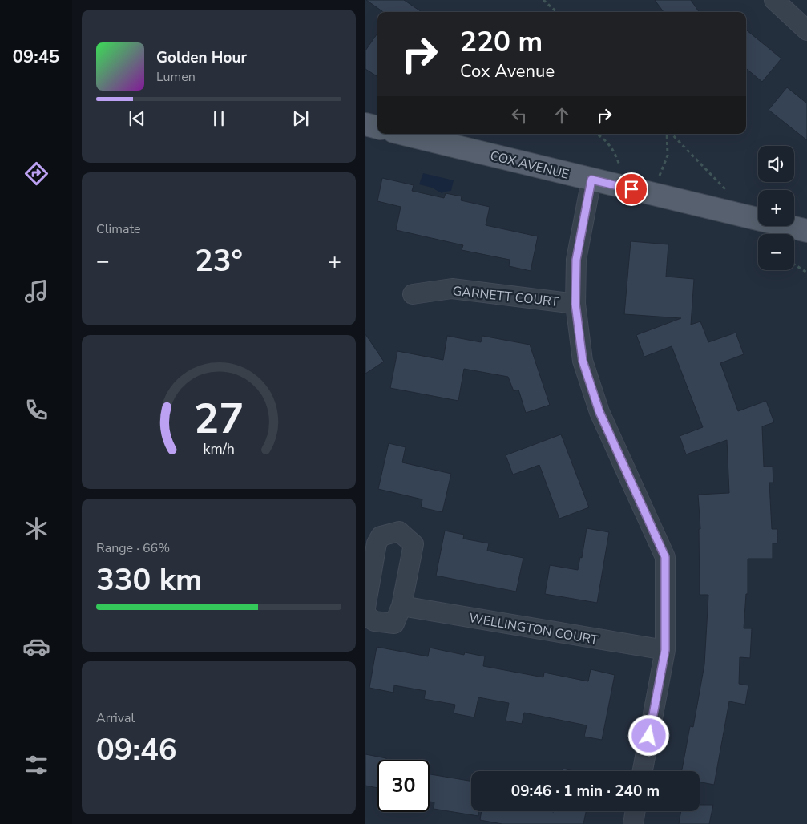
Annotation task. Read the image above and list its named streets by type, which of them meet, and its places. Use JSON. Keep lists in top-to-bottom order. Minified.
{"streets":{"main road":["COX AVENUE"],"street":["GARNETT COURT","WELLINGTON COURT"]},"page":{"tabs":"09:45","turn":["220 m","Cox Avenue"],"song":["Golden Hour","Lumen"],"map_buttons":["+","−"],"tile":["Climate",["Range · 66%","330 km"],["Arrival","09:46"]],"heat":["−","23°","+"],"limit":"30","trip":"09:46 · 1 min · 240 m","gauge":["27","km/h"]}}
